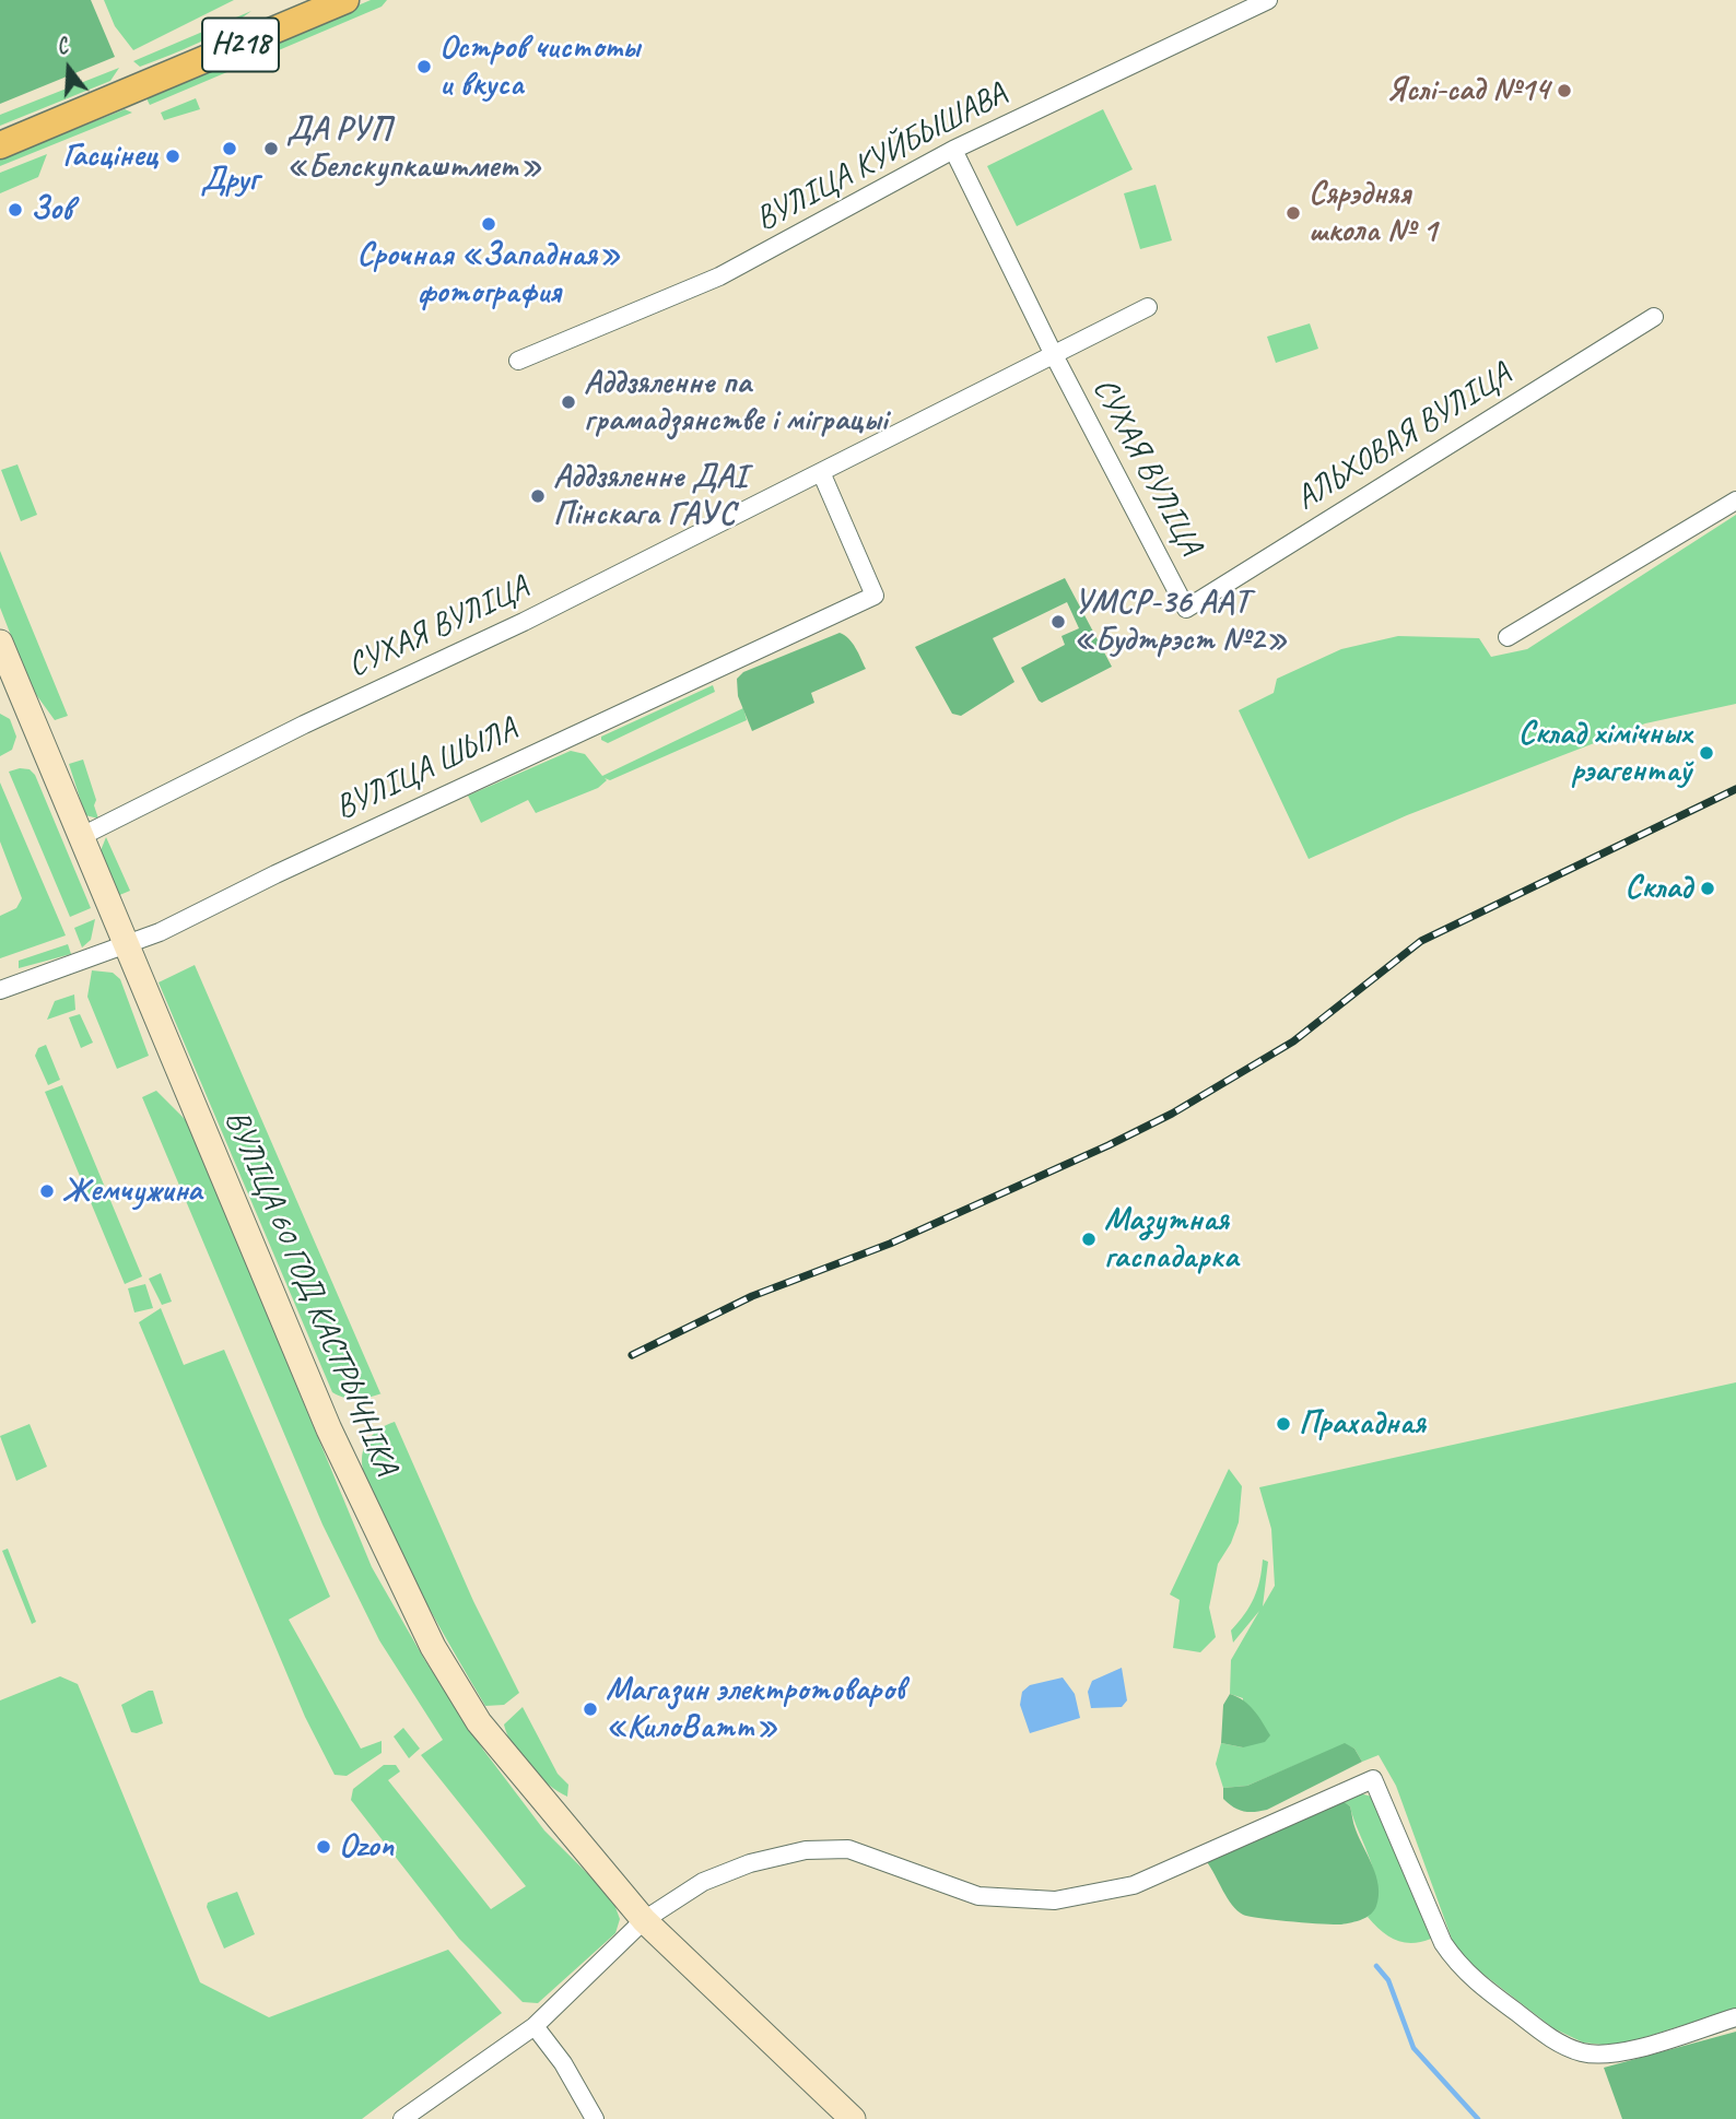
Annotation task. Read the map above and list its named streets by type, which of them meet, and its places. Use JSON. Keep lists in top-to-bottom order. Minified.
{"streets":{"main road":["Н218"],"street":["ВУЛІЦА КУЙБЫШАВА","АЛЬХОВАЯ ВУЛІЦА","СУХАЯ ВУЛІЦА","ВУЛІЦА ШЫЛА","ВУЛІЦА 60 ГОД КАСТРЫЧНІКА"]},"crossings":[["ВУЛІЦА КУЙБЫШАВА","СУХАЯ ВУЛІЦА"],["АЛЬХОВАЯ ВУЛІЦА","СУХАЯ ВУЛІЦА"],["СУХАЯ ВУЛІЦА","ВУЛІЦА ШЫЛА"],["СУХАЯ ВУЛІЦА","ВУЛІЦА 60 ГОД КАСТРЫЧНІКА"],["ВУЛІЦА ШЫЛА","ВУЛІЦА 60 ГОД КАСТРЫЧНІКА"]],"places":["Остров чистоты и вкуса","Яслі-сад №14","Друг","ДА РУП «Белскупкаштмет»","Гасцінец","Зов","Сярэдняя школа № 1","Срочная «Западная» фотография","Аддзяленне па грамадзянстве і міграцыі","Аддзяленне ДАІ Пінскага ГАУС","УМСР-36 ААТ «Будтрэст №2»","Склад хімічных рэагентаў","Склад","Жемчужина","Мазутная гаспадарка","Прахадная","Магазин электротоваров «КилоВатт»","Ozon"],"north":"top"}
